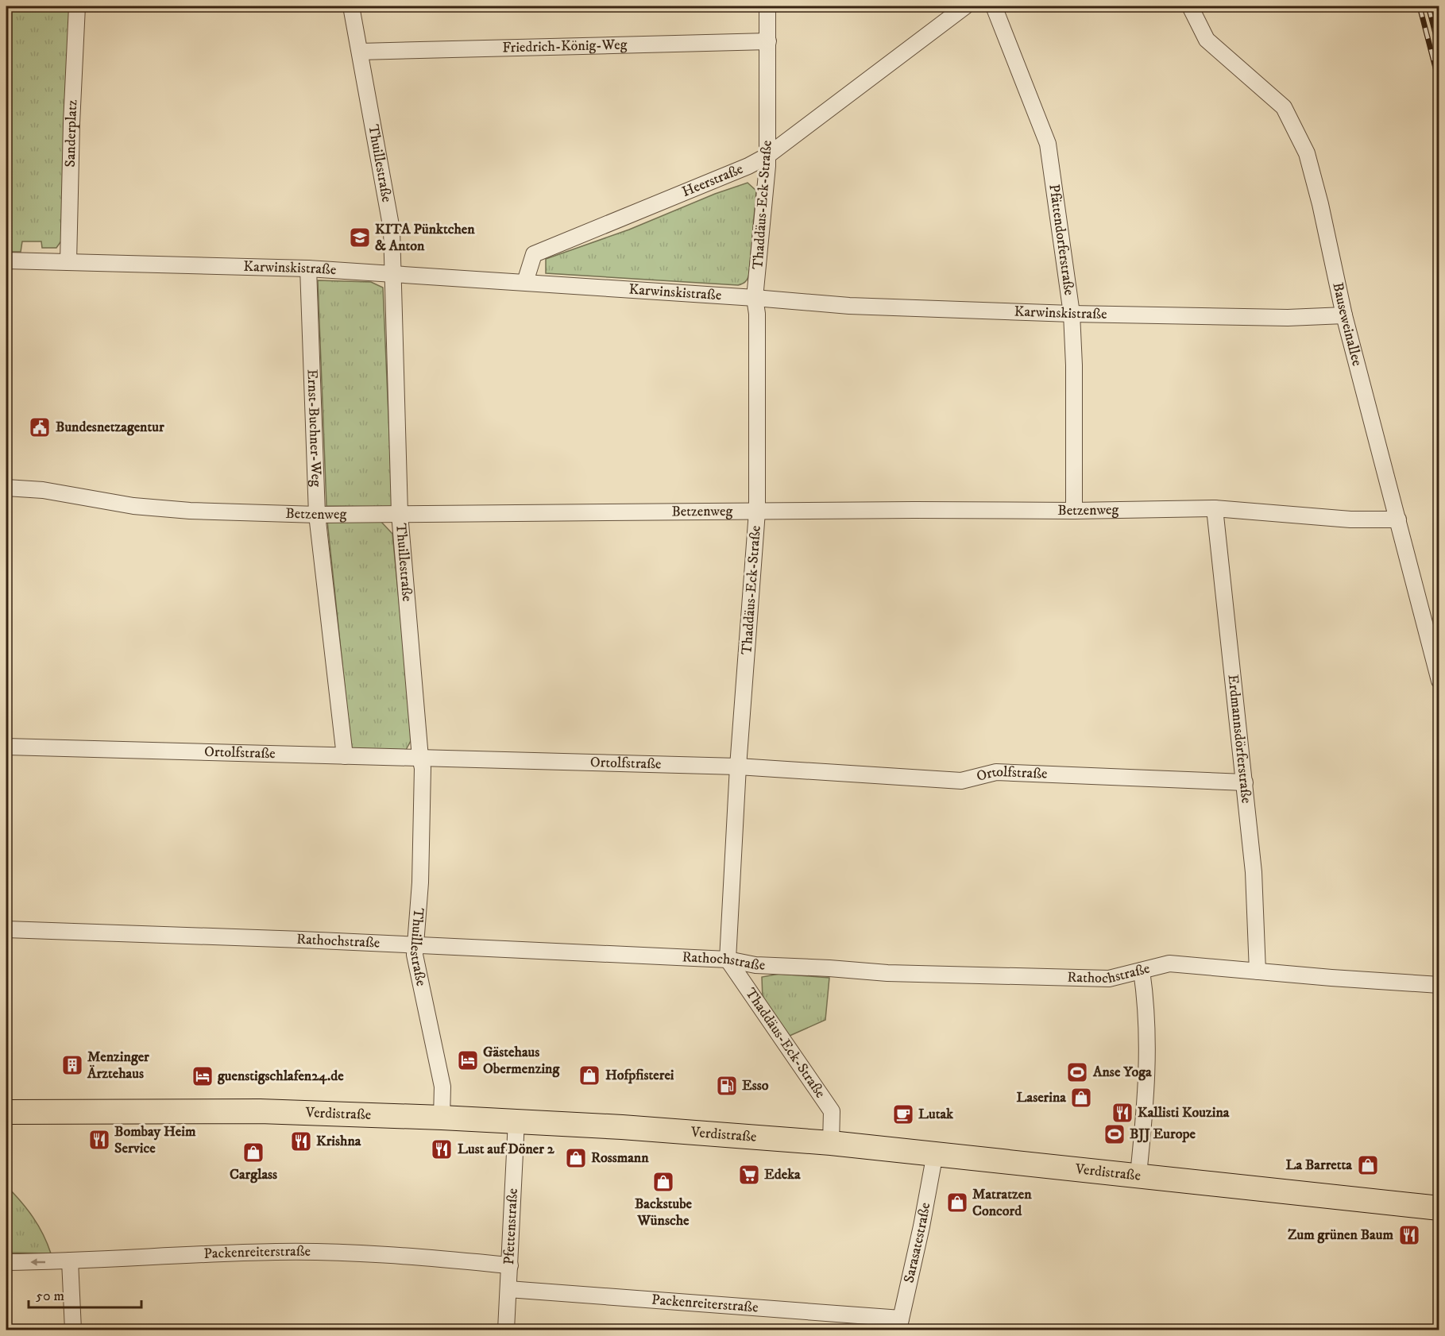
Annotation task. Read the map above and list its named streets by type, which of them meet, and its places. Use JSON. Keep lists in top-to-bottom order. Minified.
{"streets":{"main road":["Verdistraße"],"street":["Friedrich-König-Weg","Sanderplatz","Thuillestraße","Heerstraße","Thaddäus-Eck-Straße","Pfättendorferstraße","Karwinskistraße","Bauseweinallee","Ernst-Buchner-Weg","Betzenweg","Erdmannsdörferstraße","Ortolfstraße","Rathochstraße","Pfettenstraße","Sarasatestraße","Packenreiterstraße"]},"crossings":[["Friedrich-König-Weg","Thuillestraße"],["Friedrich-König-Weg","Thaddäus-Eck-Straße"],["Sanderplatz","Karwinskistraße"],["Thuillestraße","Karwinskistraße"],["Thuillestraße","Betzenweg"],["Thuillestraße","Ortolfstraße"],["Thuillestraße","Rathochstraße"],["Thuillestraße","Verdistraße"],["Heerstraße","Thaddäus-Eck-Straße"],["Heerstraße","Karwinskistraße"],["Thaddäus-Eck-Straße","Karwinskistraße"],["Thaddäus-Eck-Straße","Betzenweg"],["Thaddäus-Eck-Straße","Ortolfstraße"],["Thaddäus-Eck-Straße","Rathochstraße"],["Thaddäus-Eck-Straße","Verdistraße"],["Pfättendorferstraße","Karwinskistraße"],["Pfättendorferstraße","Betzenweg"],["Karwinskistraße","Bauseweinallee"],["Karwinskistraße","Ernst-Buchner-Weg"],["Bauseweinallee","Betzenweg"],["Ernst-Buchner-Weg","Betzenweg"],["Ernst-Buchner-Weg","Ortolfstraße"],["Betzenweg","Erdmannsdörferstraße"],["Erdmannsdörferstraße","Ortolfstraße"],["Erdmannsdörferstraße","Rathochstraße"],["Verdistraße","Pfettenstraße"],["Verdistraße","Sarasatestraße"],["Pfettenstraße","Packenreiterstraße"],["Sarasatestraße","Packenreiterstraße"]],"places":{"school or university":["KITA Pünktchen & Anton"],"public building":["Bundesnetzagentur"],"hotel":["Gästehaus Obermenzing","guenstigschlafen24.de"],"building":["Menzinger Ärztehaus"],"sports":["Anse Yoga","BJJ Europe"],"shop":["Hofpfisterei","Laserina","Carglass","Rossmann","La Barretta","Backstube Wünsche","Matratzen Concord"],"fuel station":["Esso"],"restaurant":["Kallisti Kouzina","Bombay Heim Service","Krishna","Lust auf Döner 2","Zum grünen Baum"],"cafe":["Lutak"],"supermarket":["Edeka"]},"scale_bar":"50 m"}
